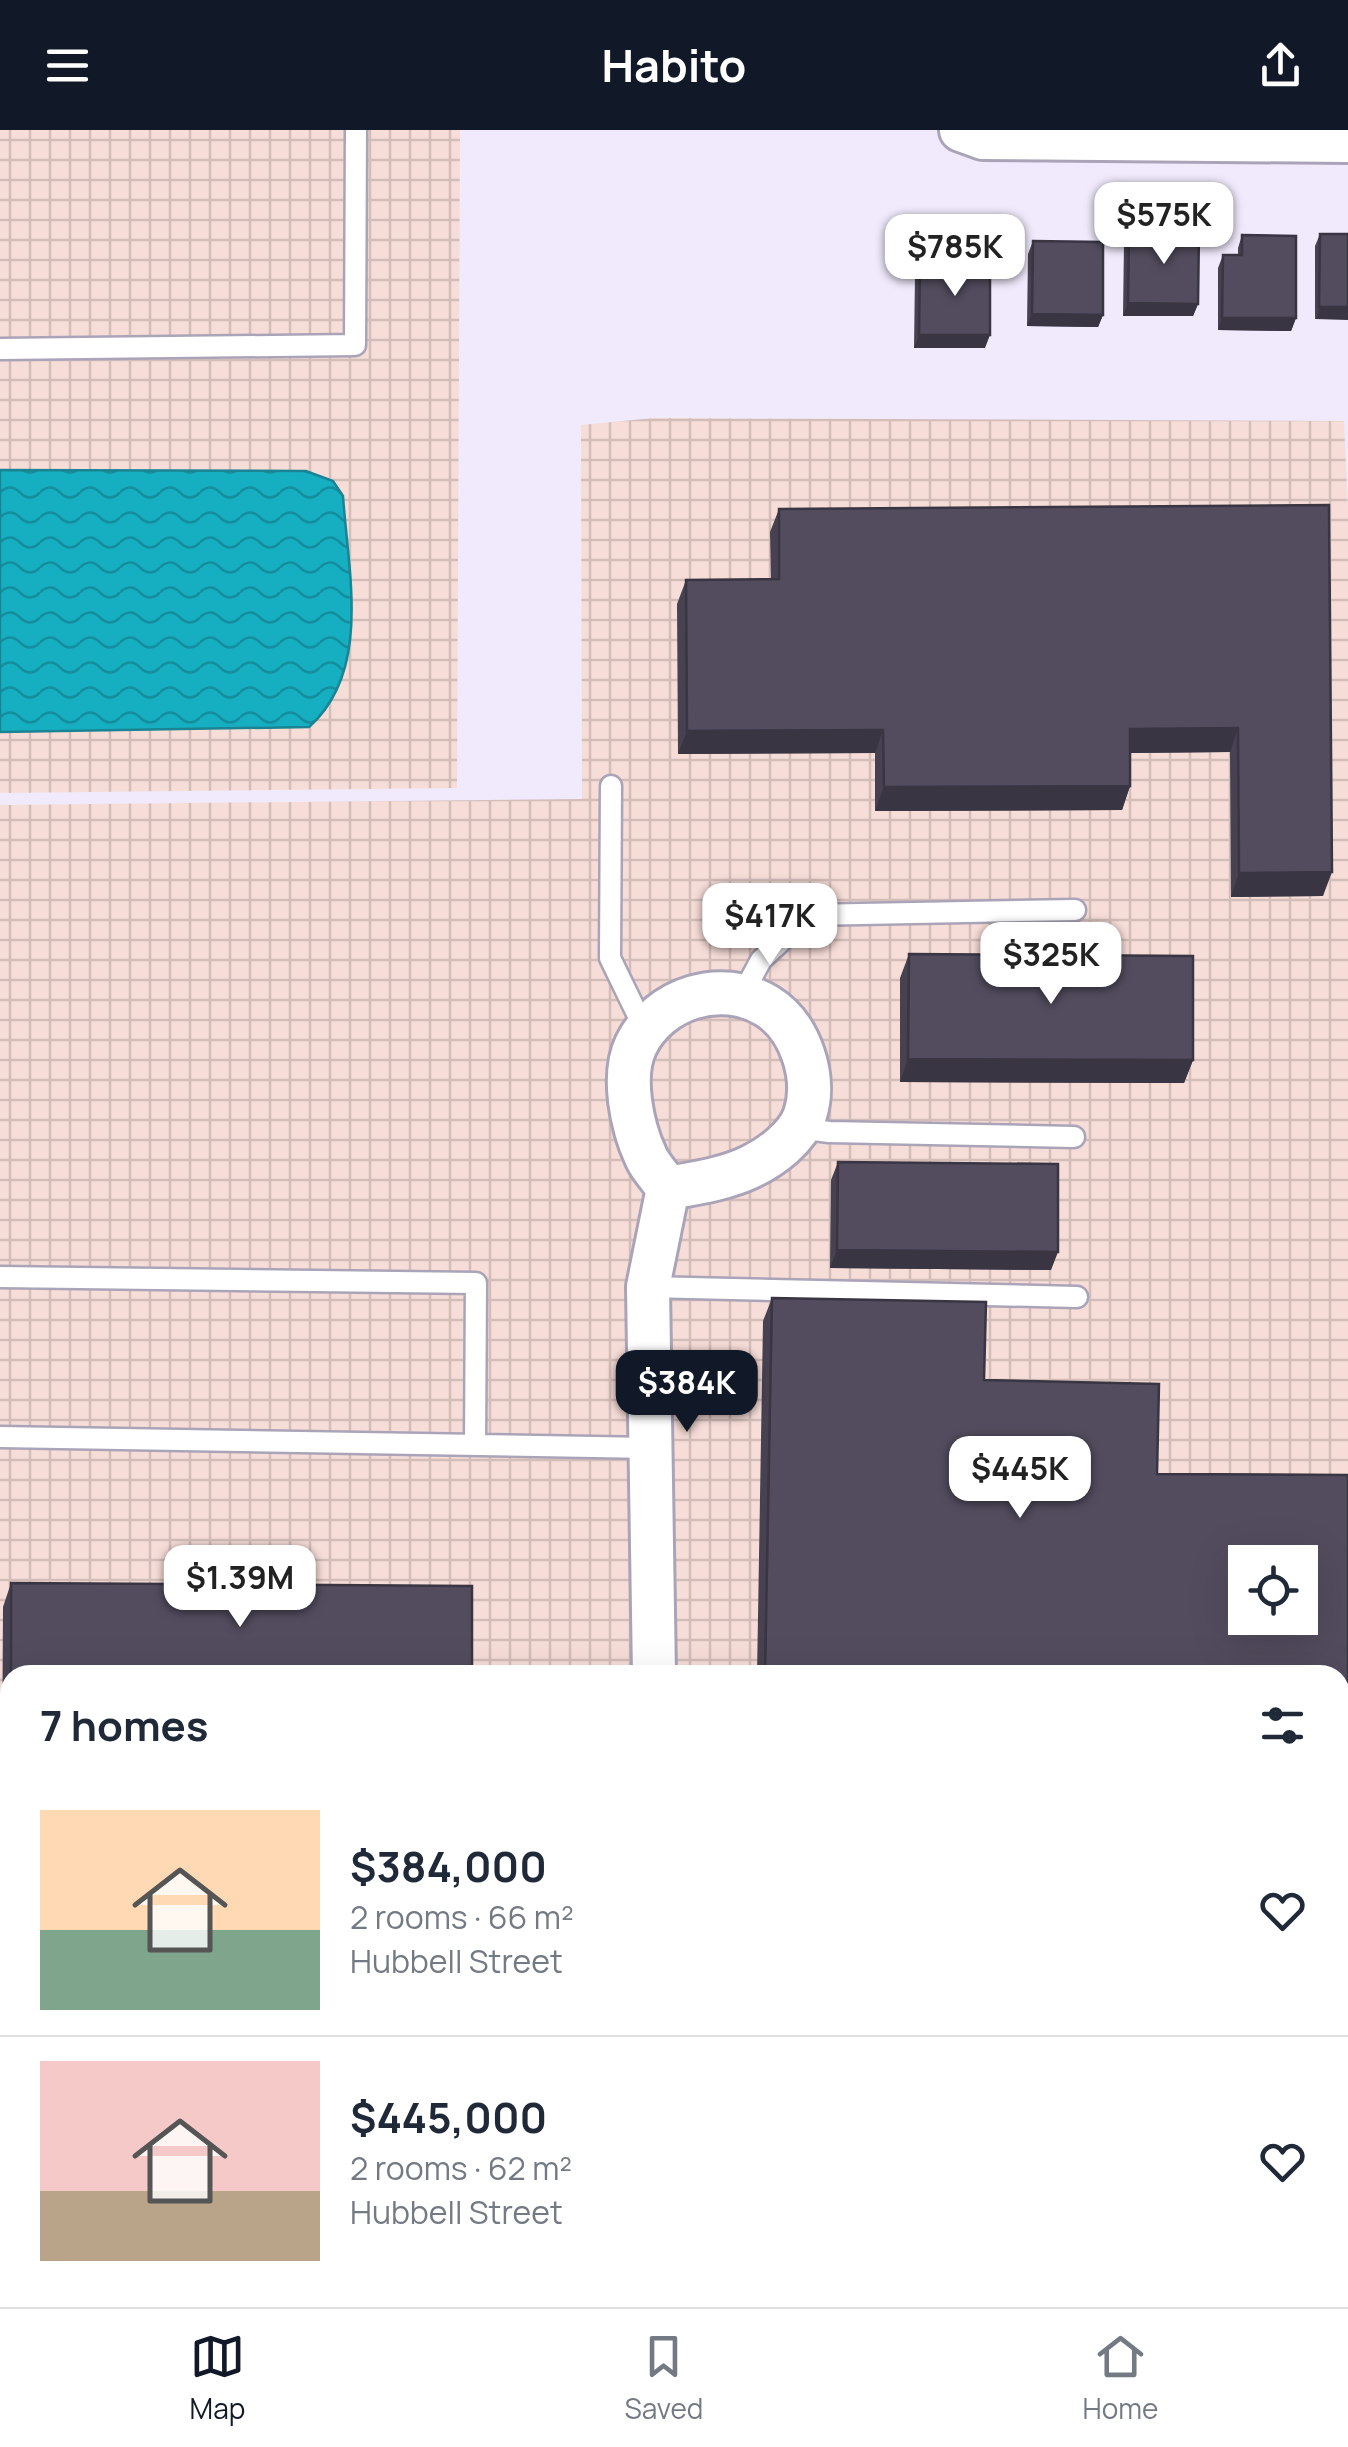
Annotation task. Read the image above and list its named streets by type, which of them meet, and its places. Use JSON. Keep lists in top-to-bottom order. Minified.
{"page":{"header":"Habito","price":["$575K","$785K","$417K","$325K","$384K","$445K","$1.39M"],"heading":"7 homes","list":[{"name":"$384,000","note":"2 rooms · 66 m² · Hubbell Street"},{"name":"$445,000","note":"2 rooms · 62 m² · Hubbell Street"}],"tabs":["Map","Saved","Home"]}}
